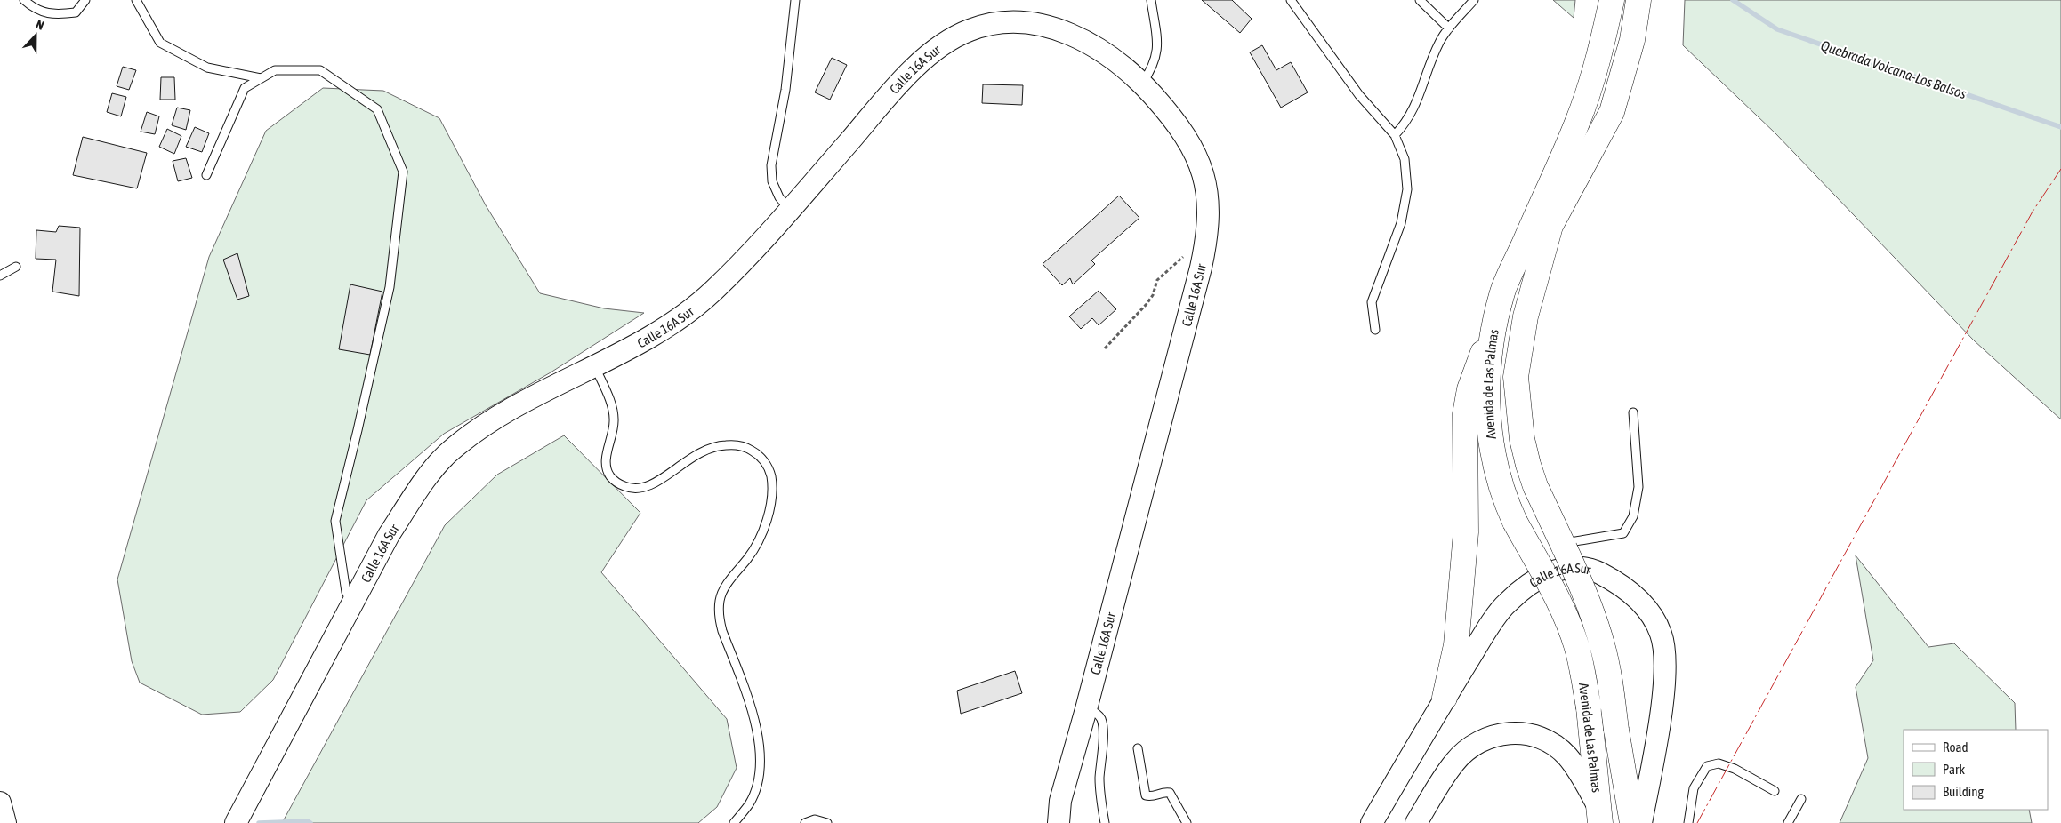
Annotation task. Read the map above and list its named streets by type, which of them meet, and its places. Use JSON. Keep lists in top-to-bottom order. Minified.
{"streets":{"main road":["Calle 16A Sur","Avenida de Las Palmas"]},"water":["Quebrada Volcana-Los Balsos"],"legend":["Road","Park","Building"],"north":"top"}
